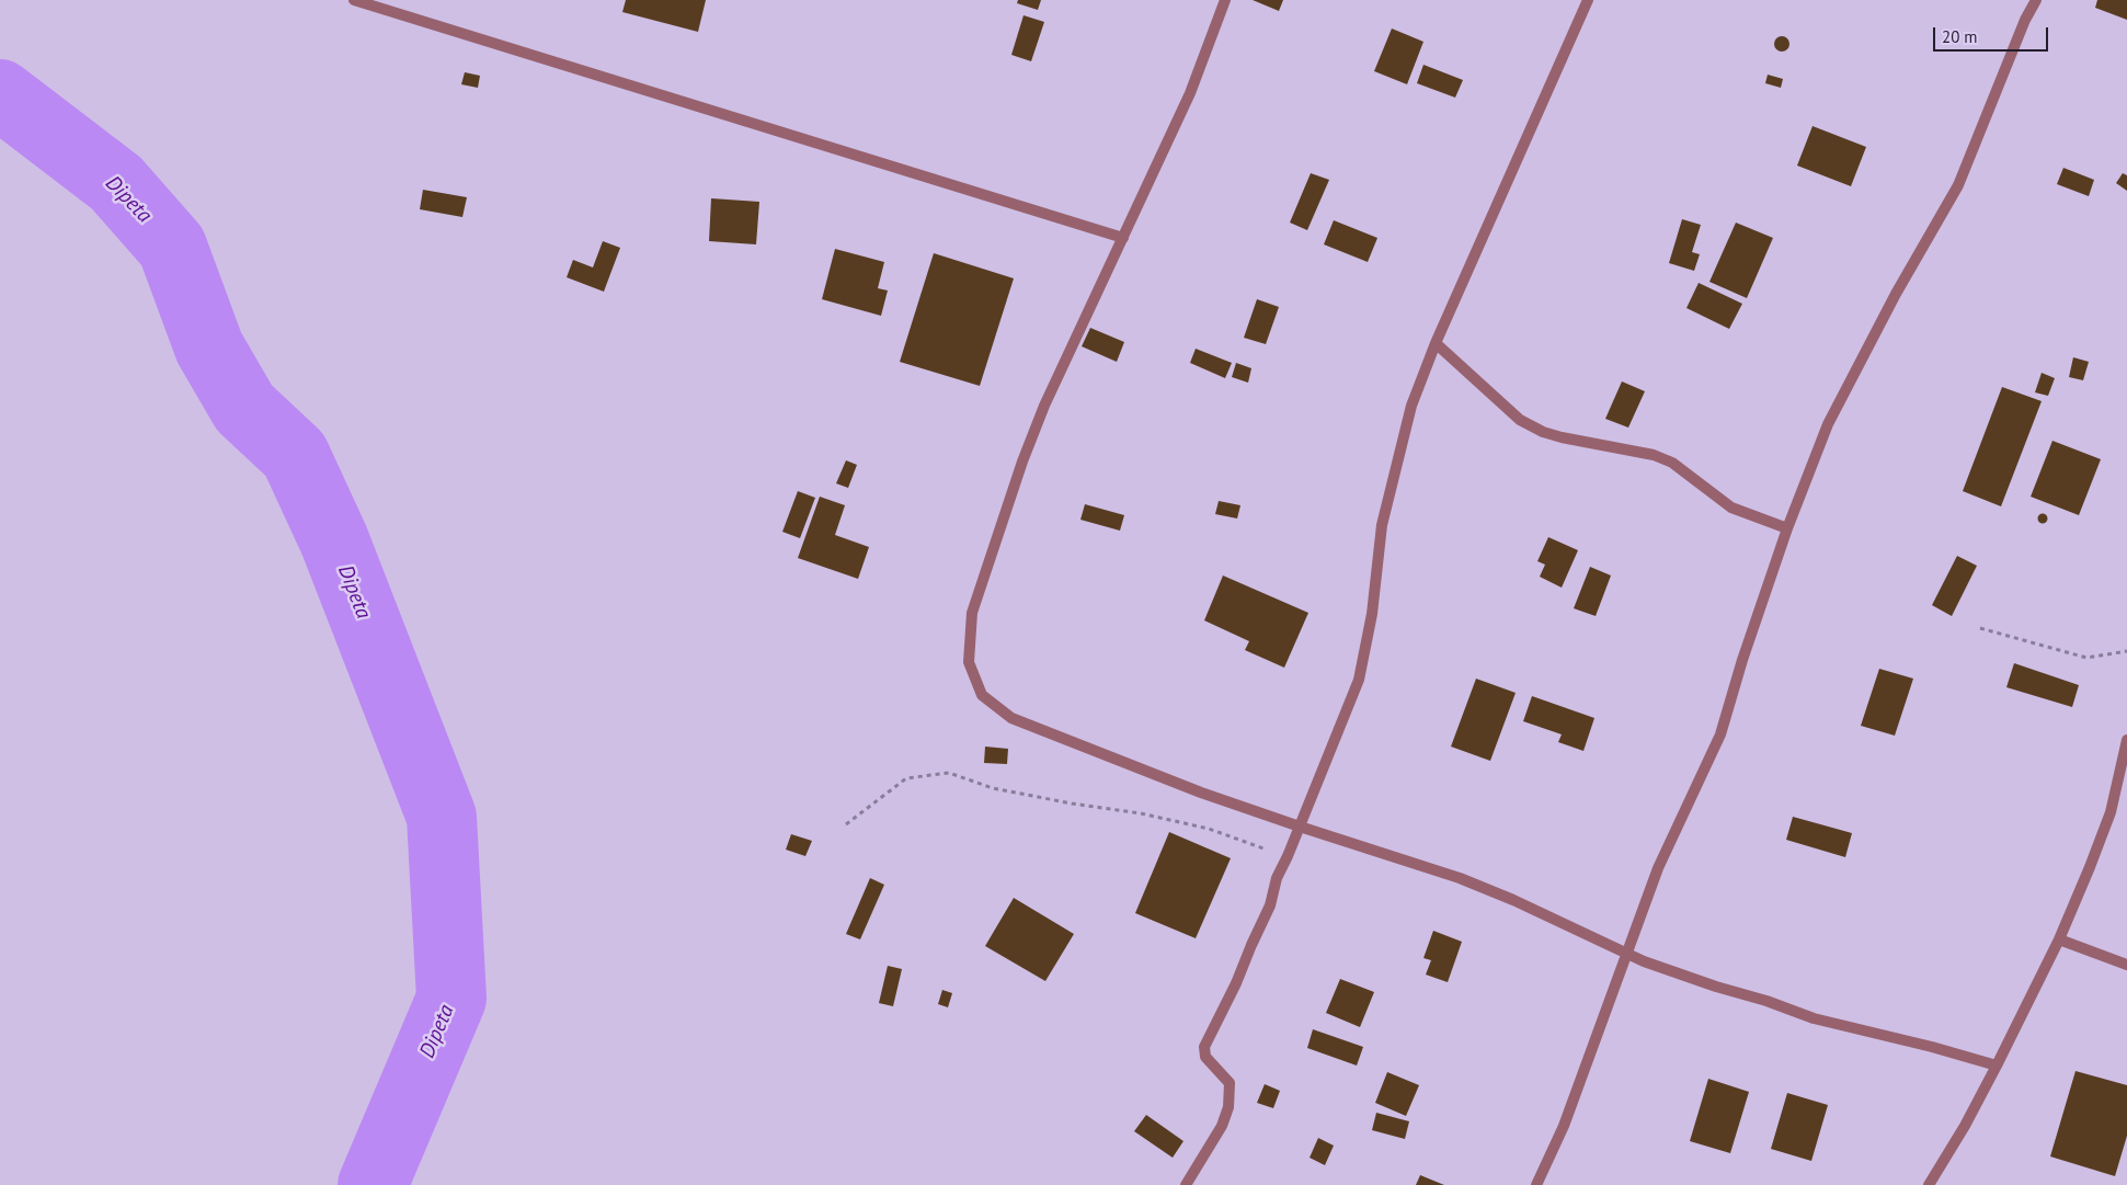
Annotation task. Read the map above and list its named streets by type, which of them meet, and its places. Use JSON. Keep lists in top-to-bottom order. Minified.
{"water":["Dipeta"],"scale_bar":"20 m"}
